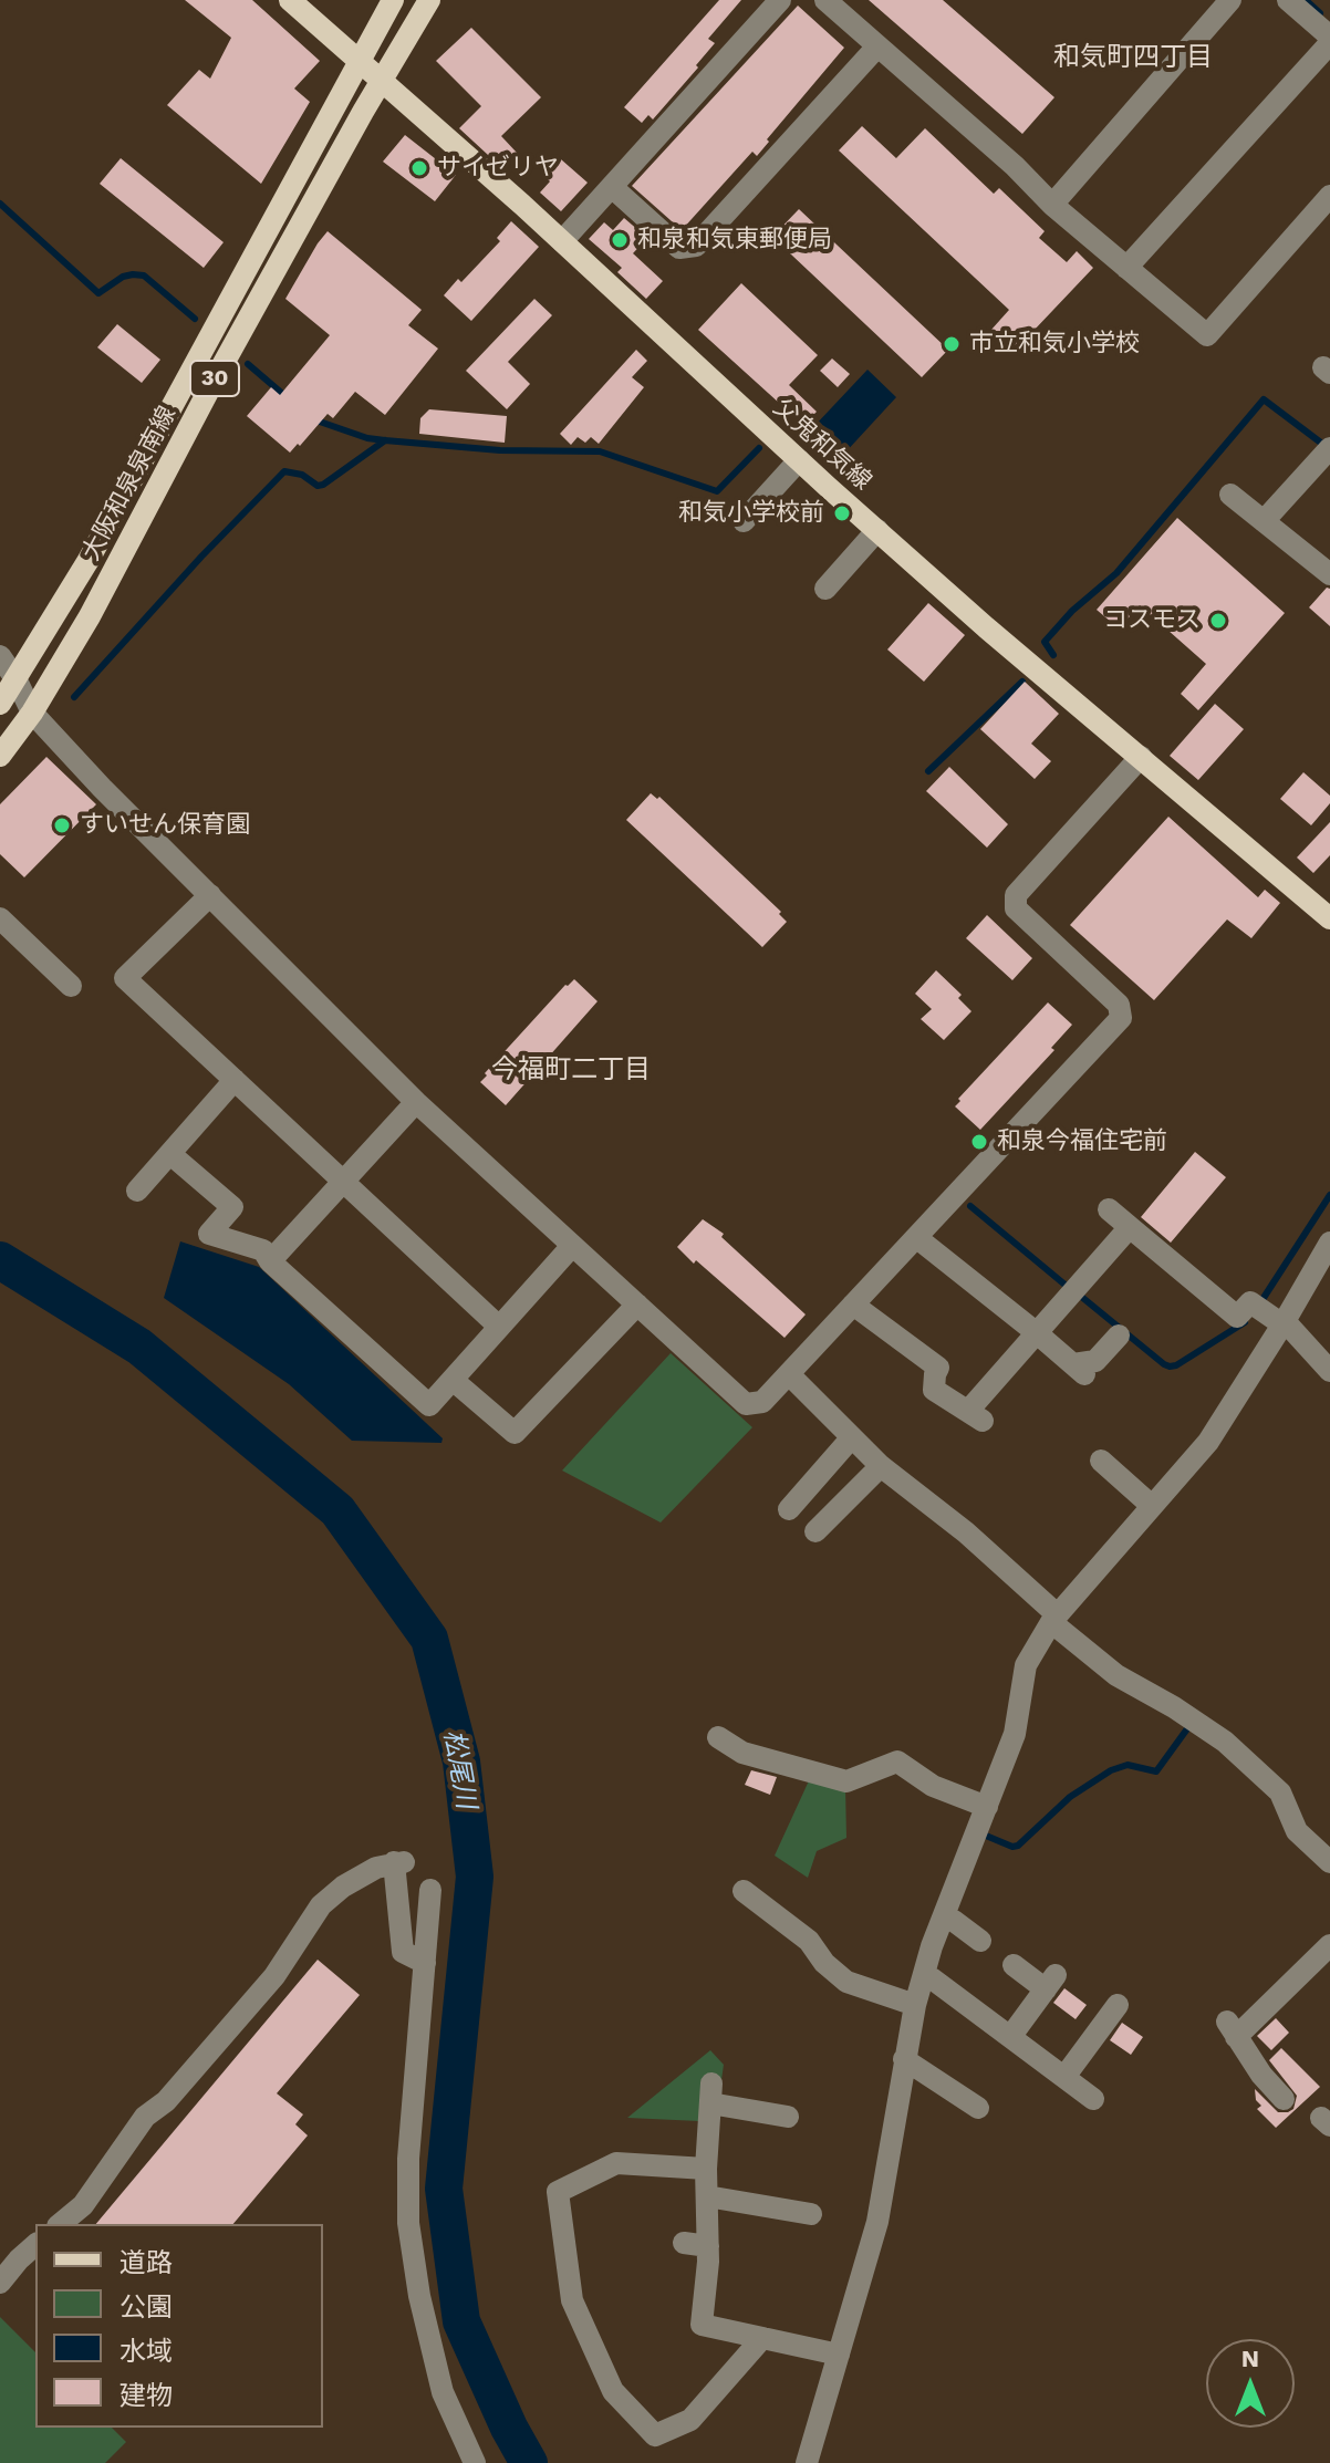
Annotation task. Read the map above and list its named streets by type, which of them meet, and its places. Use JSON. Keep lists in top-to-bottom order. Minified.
{"streets":{"main road":["30","父鬼和気線","大阪和泉泉南線"]},"crossings":[["父鬼和気線","大阪和泉泉南線"]],"districts":["和気町四丁目","今福町二丁目"],"water":["松尾川"],"places":["サイゼリヤ","和泉和気東郵便局","市立和気小学校","和気小学校前","コスモス","すいせん保育園","和泉今福住宅前"],"legend":["道路","公園","水域","建物"],"north":"top"}
